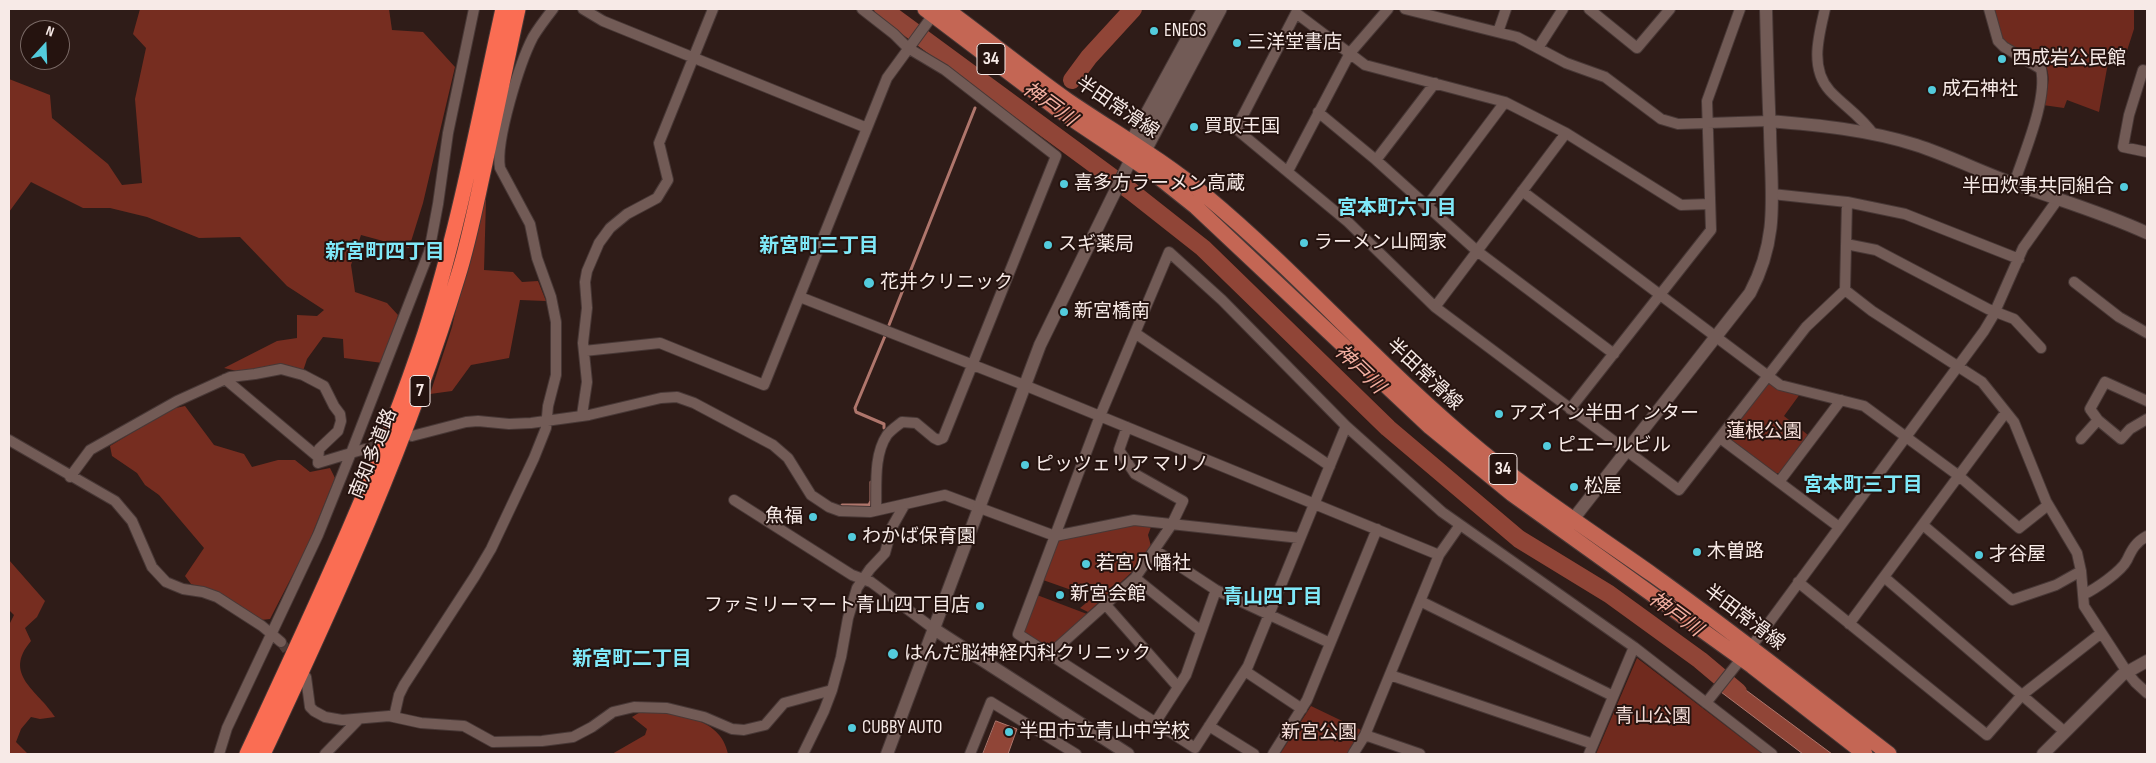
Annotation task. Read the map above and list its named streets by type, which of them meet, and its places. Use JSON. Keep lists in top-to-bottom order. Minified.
{"streets":{"highway":["7","南知多道路"],"main road":["34","半田常滑線"]},"districts":["宮本町六丁目","新宮町三丁目","新宮町四丁目","宮本町三丁目","青山四丁目","新宮町二丁目"],"water":["神戸川"],"parks":["蓮根公園","青山公園","新宮公園"],"places":["ENEOS","三洋堂書店","西成岩公民館","成石神社","買取王国","喜多方ラーメン高蔵","半田炊事共同組合","ラーメン山岡家","スギ薬局","花井クリニック","新宮橋南","アズイン半田インター","ピエールビル","ピッツェリア マリノ","松屋","魚福","わかば保育園","木曽路","才谷屋","若宮八幡社","新宮会館","ファミリーマート青山四丁目店","はんだ脳神経内科クリニック","CUBBY AUTO","半田市立青山中学校"],"north":"top"}
